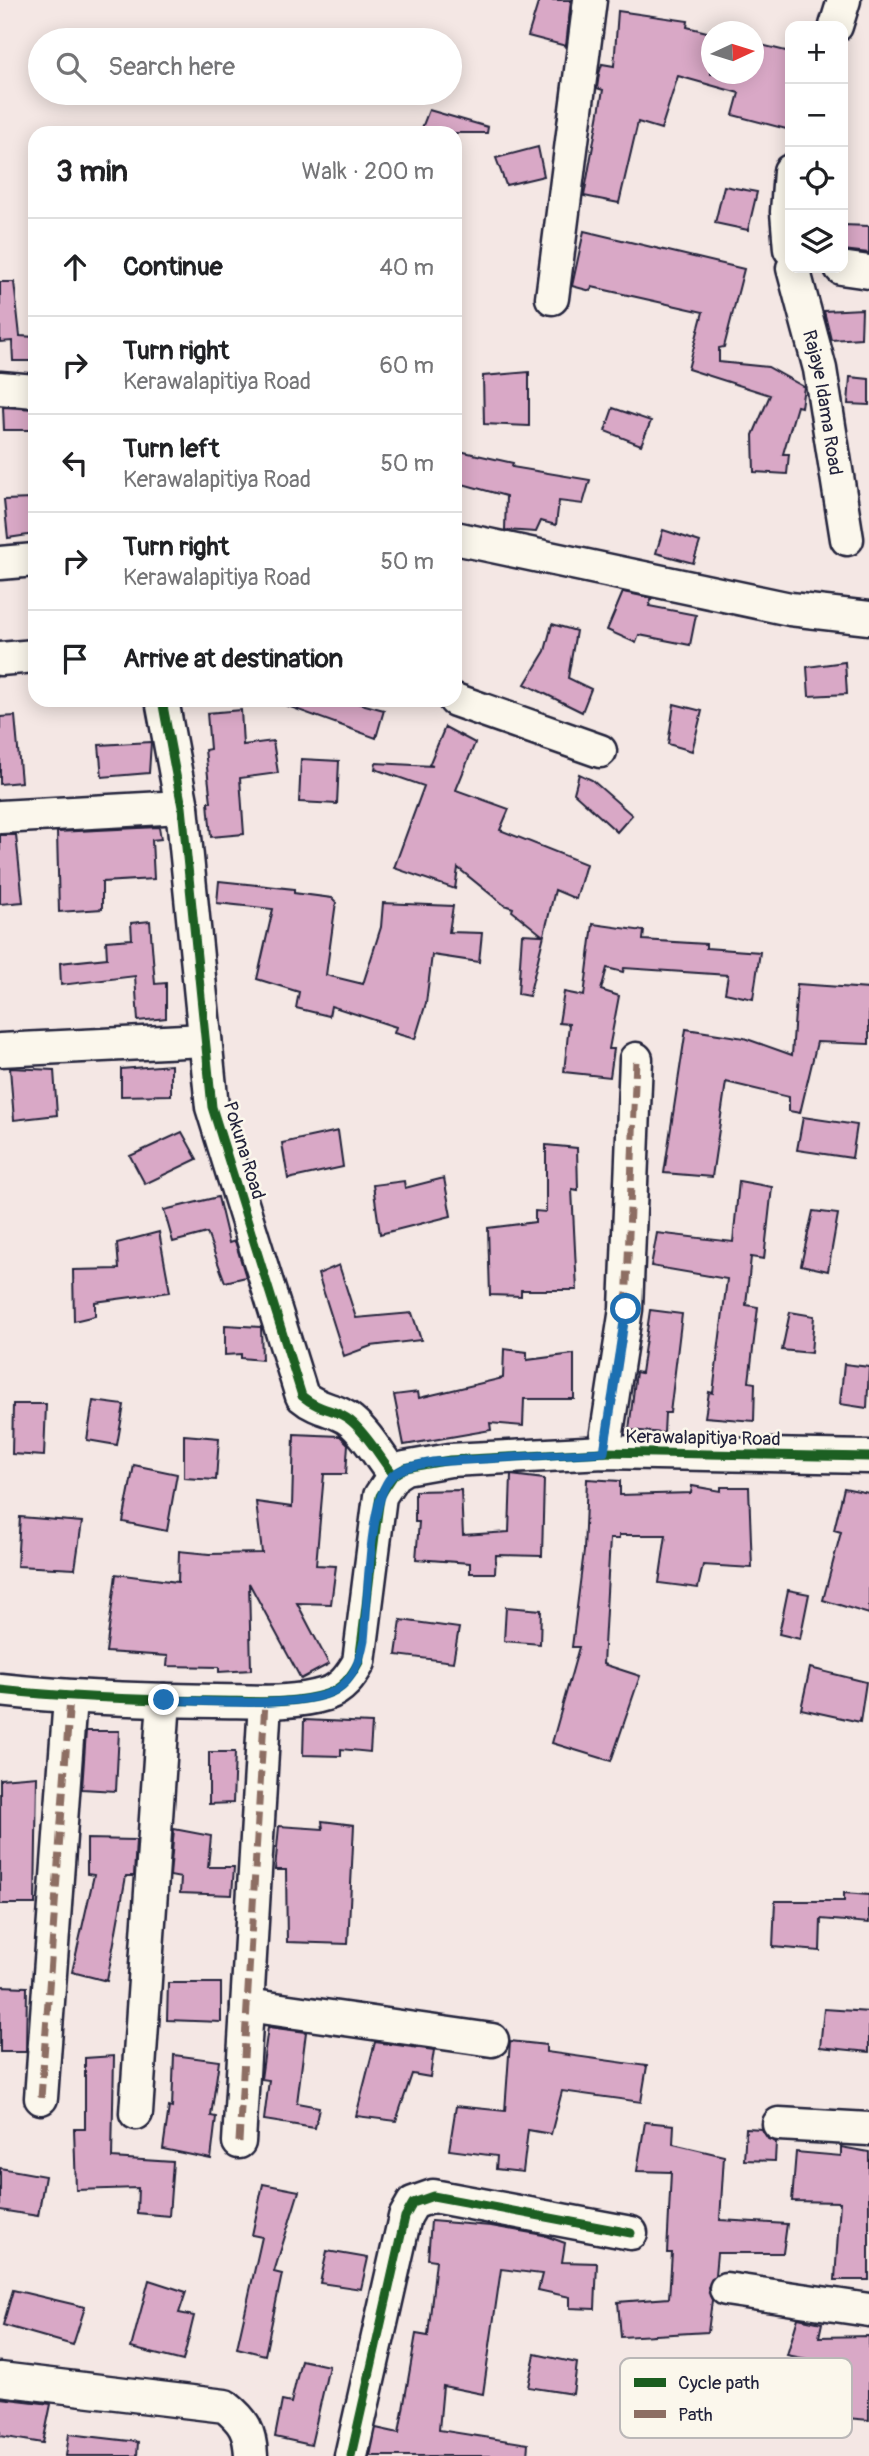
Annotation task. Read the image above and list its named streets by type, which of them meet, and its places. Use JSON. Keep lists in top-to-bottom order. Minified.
{"streets":{"street":["Rajaye Idama Road","Pokuna Road","Kerawalapitiya Road"]},"crossings":[["Pokuna Road","Kerawalapitiya Road"]],"legend":["Cycle path","Path"],"north":"right","page":{"map_buttons":["+","−"],"search":"Search here","heading":["3 min","Walk · 200 m"],"list":[["Continue","40 m"],["Turn right","Kerawalapitiya Road","60 m"],["Turn left","Kerawalapitiya Road","50 m"],["Turn right","Kerawalapitiya Road","50 m"],"Arrive at destination"]}}
